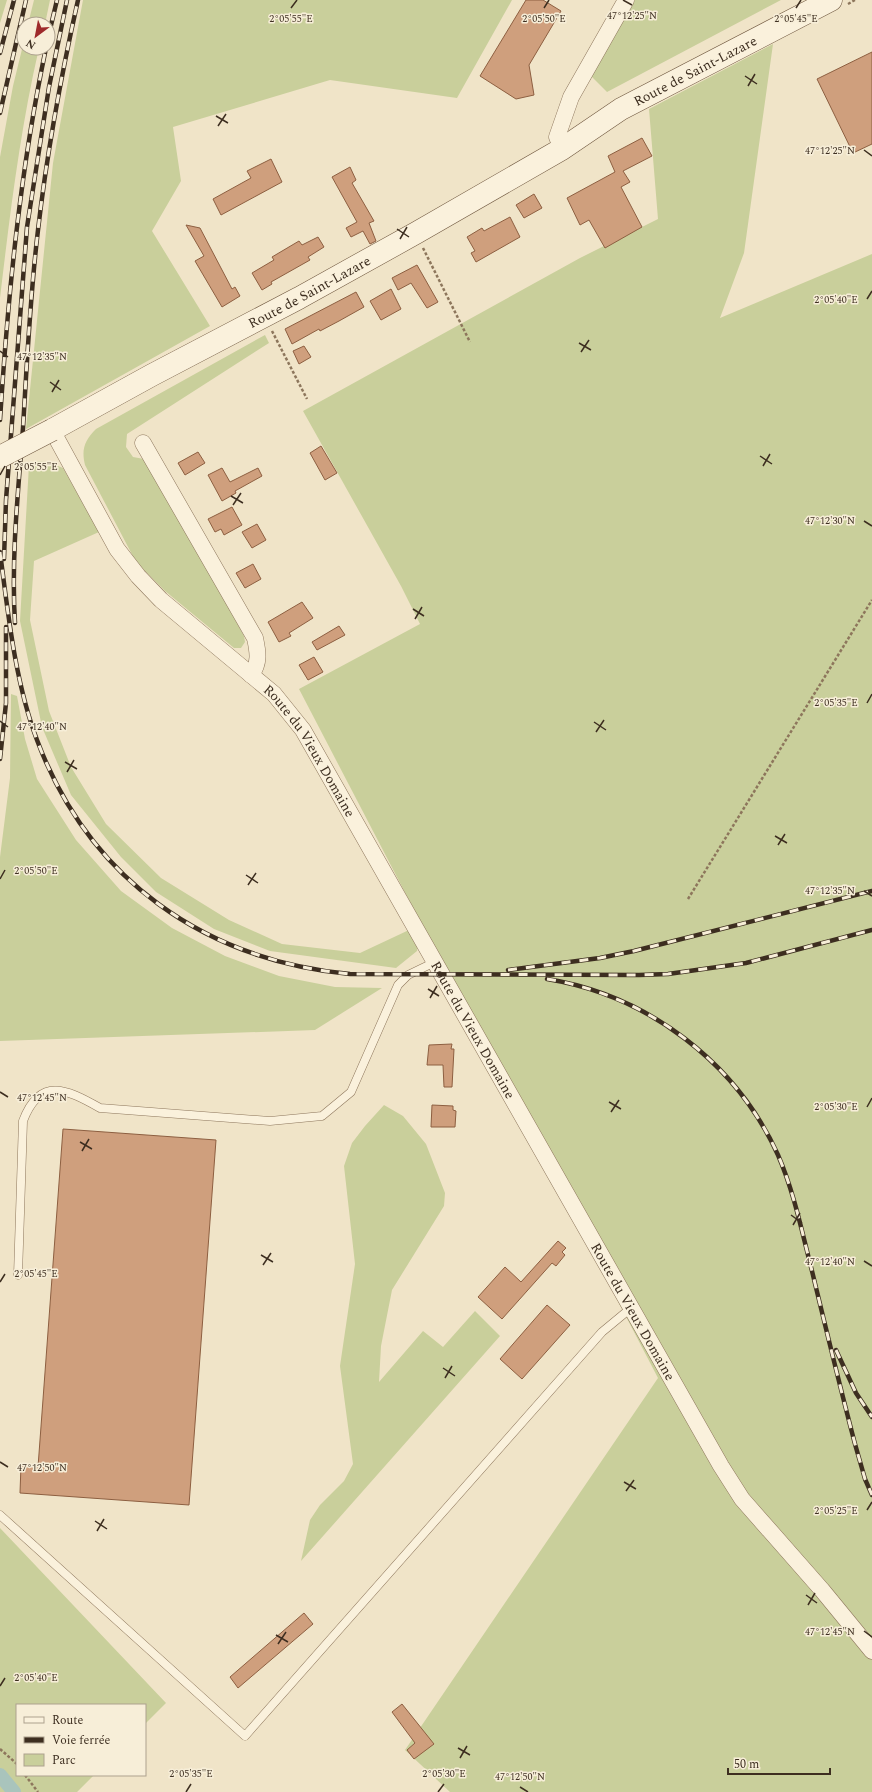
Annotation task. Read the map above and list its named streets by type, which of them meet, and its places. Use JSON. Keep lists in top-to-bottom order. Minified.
{"streets":{"main road":["Route de Saint-Lazare"],"street":["Route du Vieux Domaine"]},"crossings":[["Route de Saint-Lazare","Route du Vieux Domaine"]],"legend":["Route","Voie ferrée","Parc"],"scale_bar":"50 m","north":"bottom left","coordinates":["47°12'25\"N","2°05'55\"E","2°05'50\"E","2°05'45\"E","2°05'40\"E","47°12'35\"N","47°12'30\"N","2°05'35\"E","47°12'40\"N","47°12'45\"N","2°05'30\"E","47°12'50\"N","2°05'25\"E"]}
